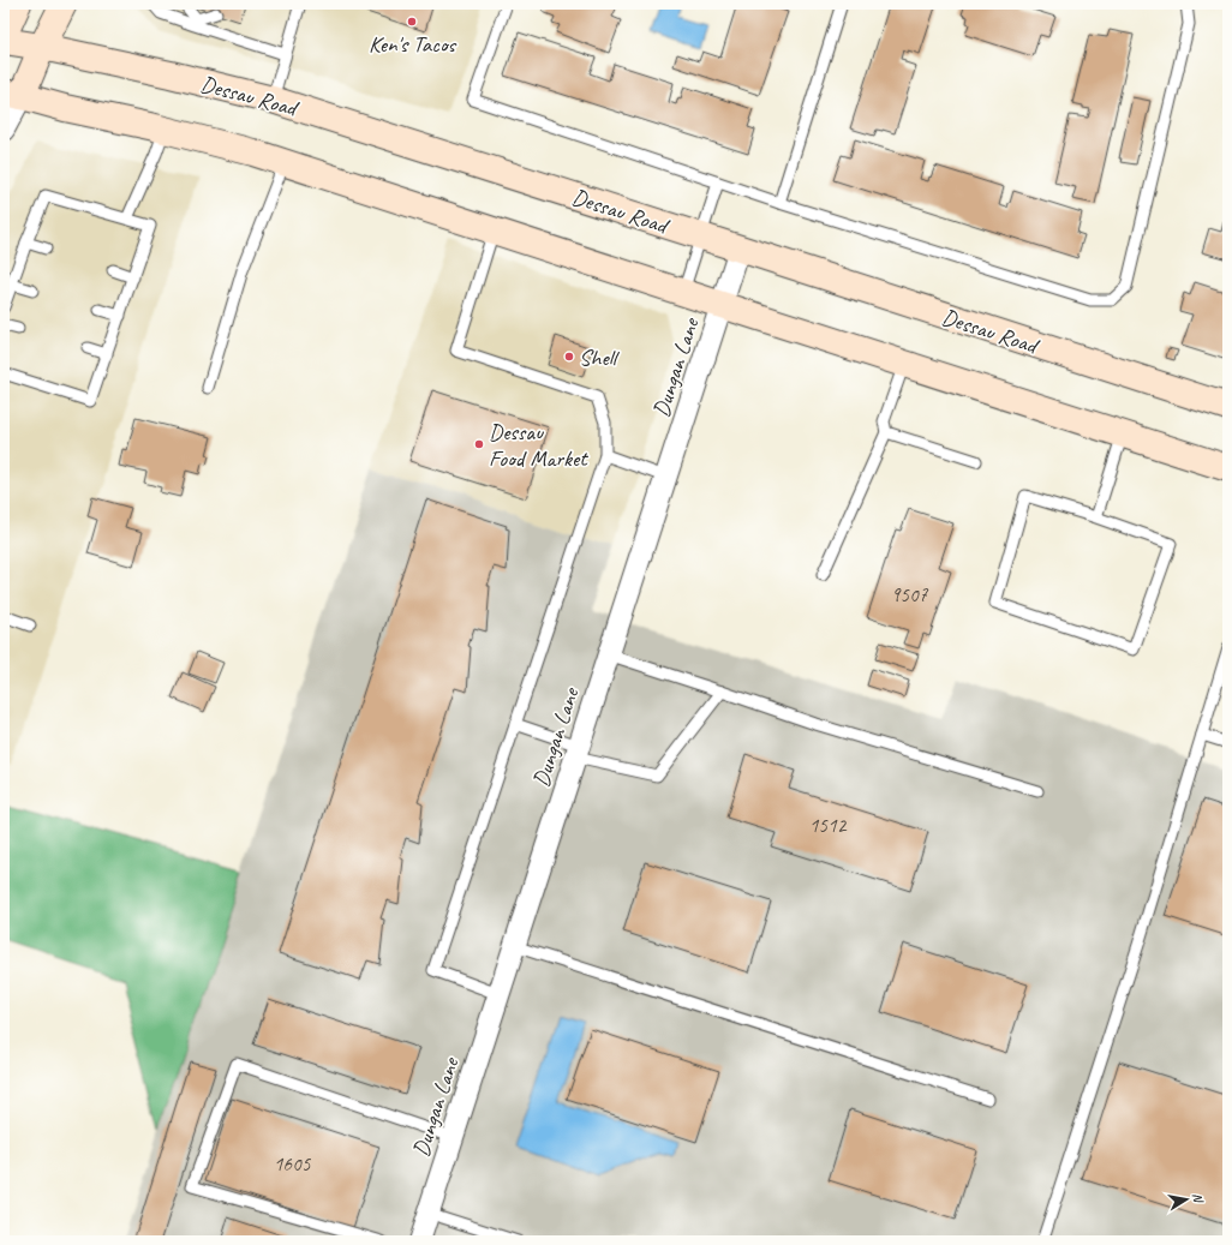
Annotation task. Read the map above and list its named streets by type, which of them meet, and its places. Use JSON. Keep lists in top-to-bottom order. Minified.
{"streets":{"main road":["Dessau Road"],"street":["Dungan Lane"]},"crossings":[["Dessau Road","Dungan Lane"]],"places":["Ken's Tacos","Shell","Dessau Food Market"],"house_numbers":["9507","1512","1605"],"north":"right"}
